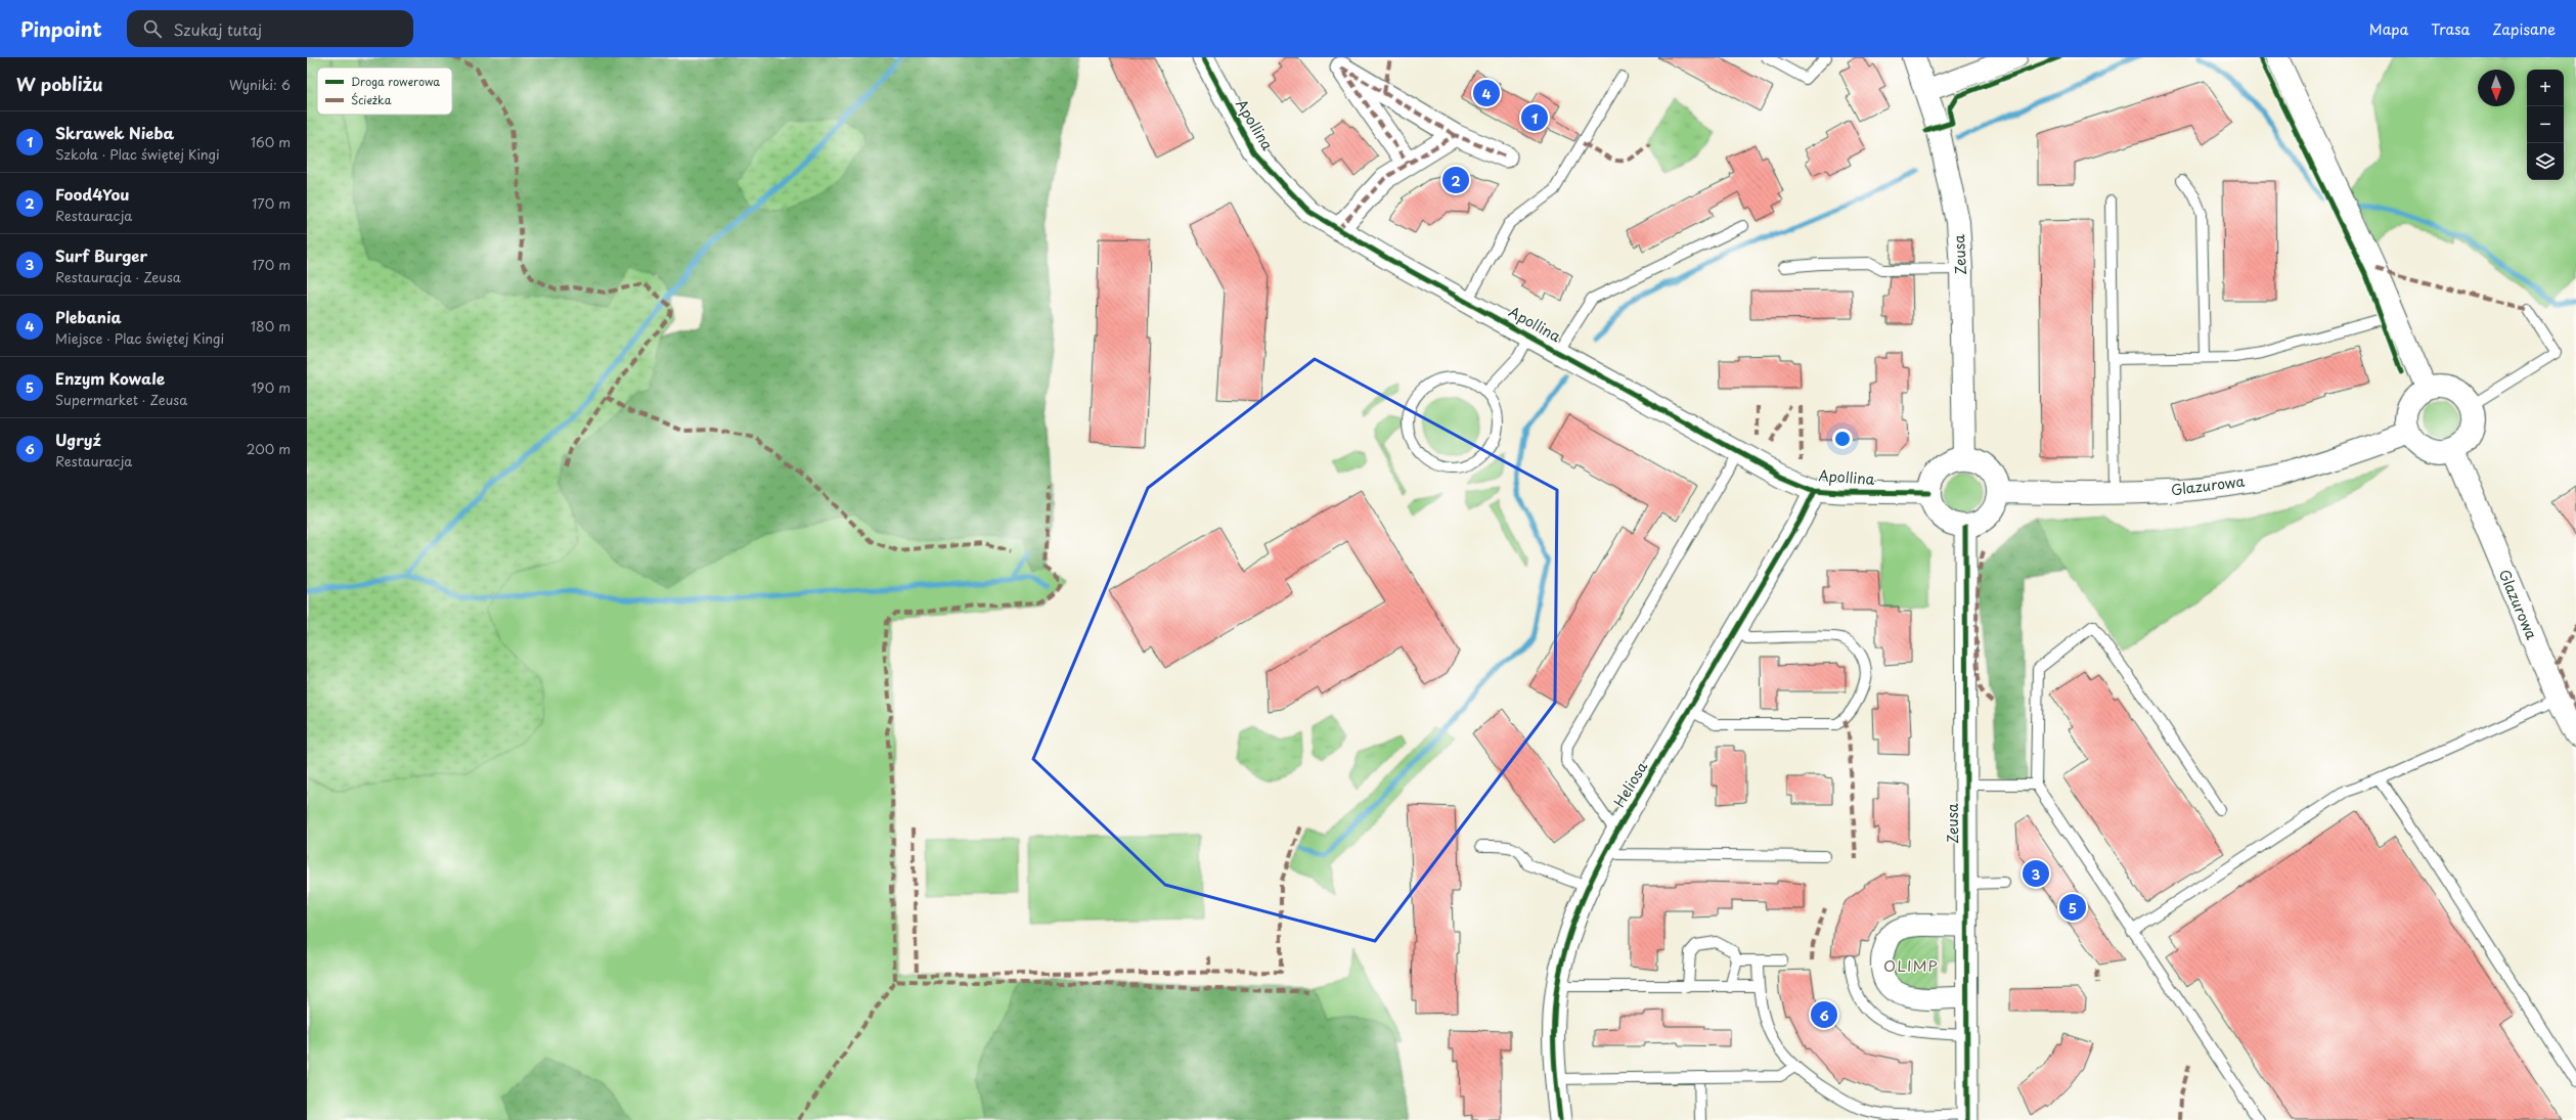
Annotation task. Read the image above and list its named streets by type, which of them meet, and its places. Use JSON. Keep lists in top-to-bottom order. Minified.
{"streets":{"street":["Apollina","Zeusa","Glazurowa","Heliosa"]},"crossings":[["Apollina","Zeusa"],["Apollina","Glazurowa"],["Apollina","Heliosa"],["Zeusa","Glazurowa"]],"districts":["OLIMP"],"legend":["Droga rowerowa","Ścieżka"],"north":"bottom","page":{"header":"Pinpoint","search":"Szukaj tutaj","nav":["Mapa","Trasa","Zapisane"],"heading":["W pobliżu","Wyniki: 6"],"map_buttons":["+","−"],"pins":["4","1","2","3","5","6"],"list":[{"mark":"1","name":"Skrawek Nieba","note":"Szkoła · Plac świętej Kingi","value":"160 m"},{"mark":"2","name":"Food4You","note":"Restauracja","value":"170 m"},{"mark":"3","name":"Surf Burger","note":"Restauracja · Zeusa","value":"170 m"},{"mark":"4","name":"Plebania","note":"Miejsce · Plac świętej Kingi","value":"180 m"},{"mark":"5","name":"Enzym Kowale","note":"Supermarket · Zeusa","value":"190 m"},{"mark":"6","name":"Ugryź","note":"Restauracja","value":"200 m"}]}}
